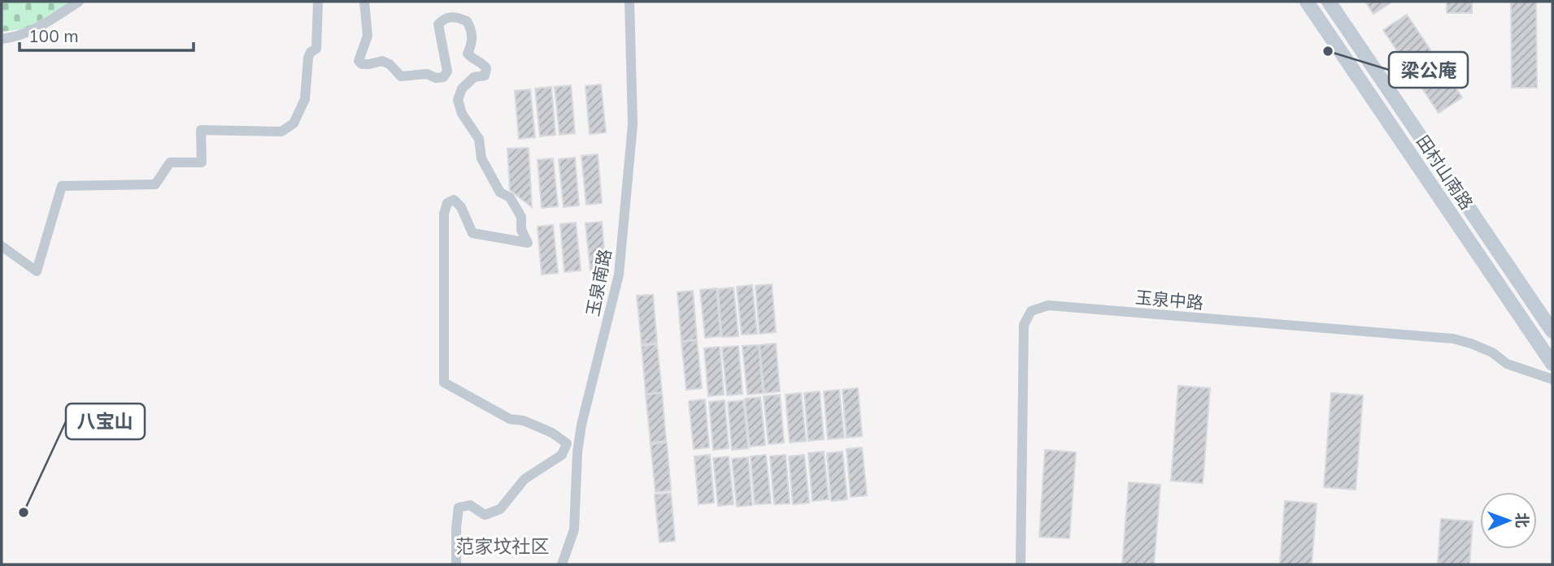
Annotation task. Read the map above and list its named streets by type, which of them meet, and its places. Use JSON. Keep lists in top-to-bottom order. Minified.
{"streets":{"main road":["田村山南路"],"street":["玉泉南路","玉泉中路"]},"districts":["范家坟社区"],"places":["梁公庵","八宝山"],"scale_bar":"100 m","north":"right"}
